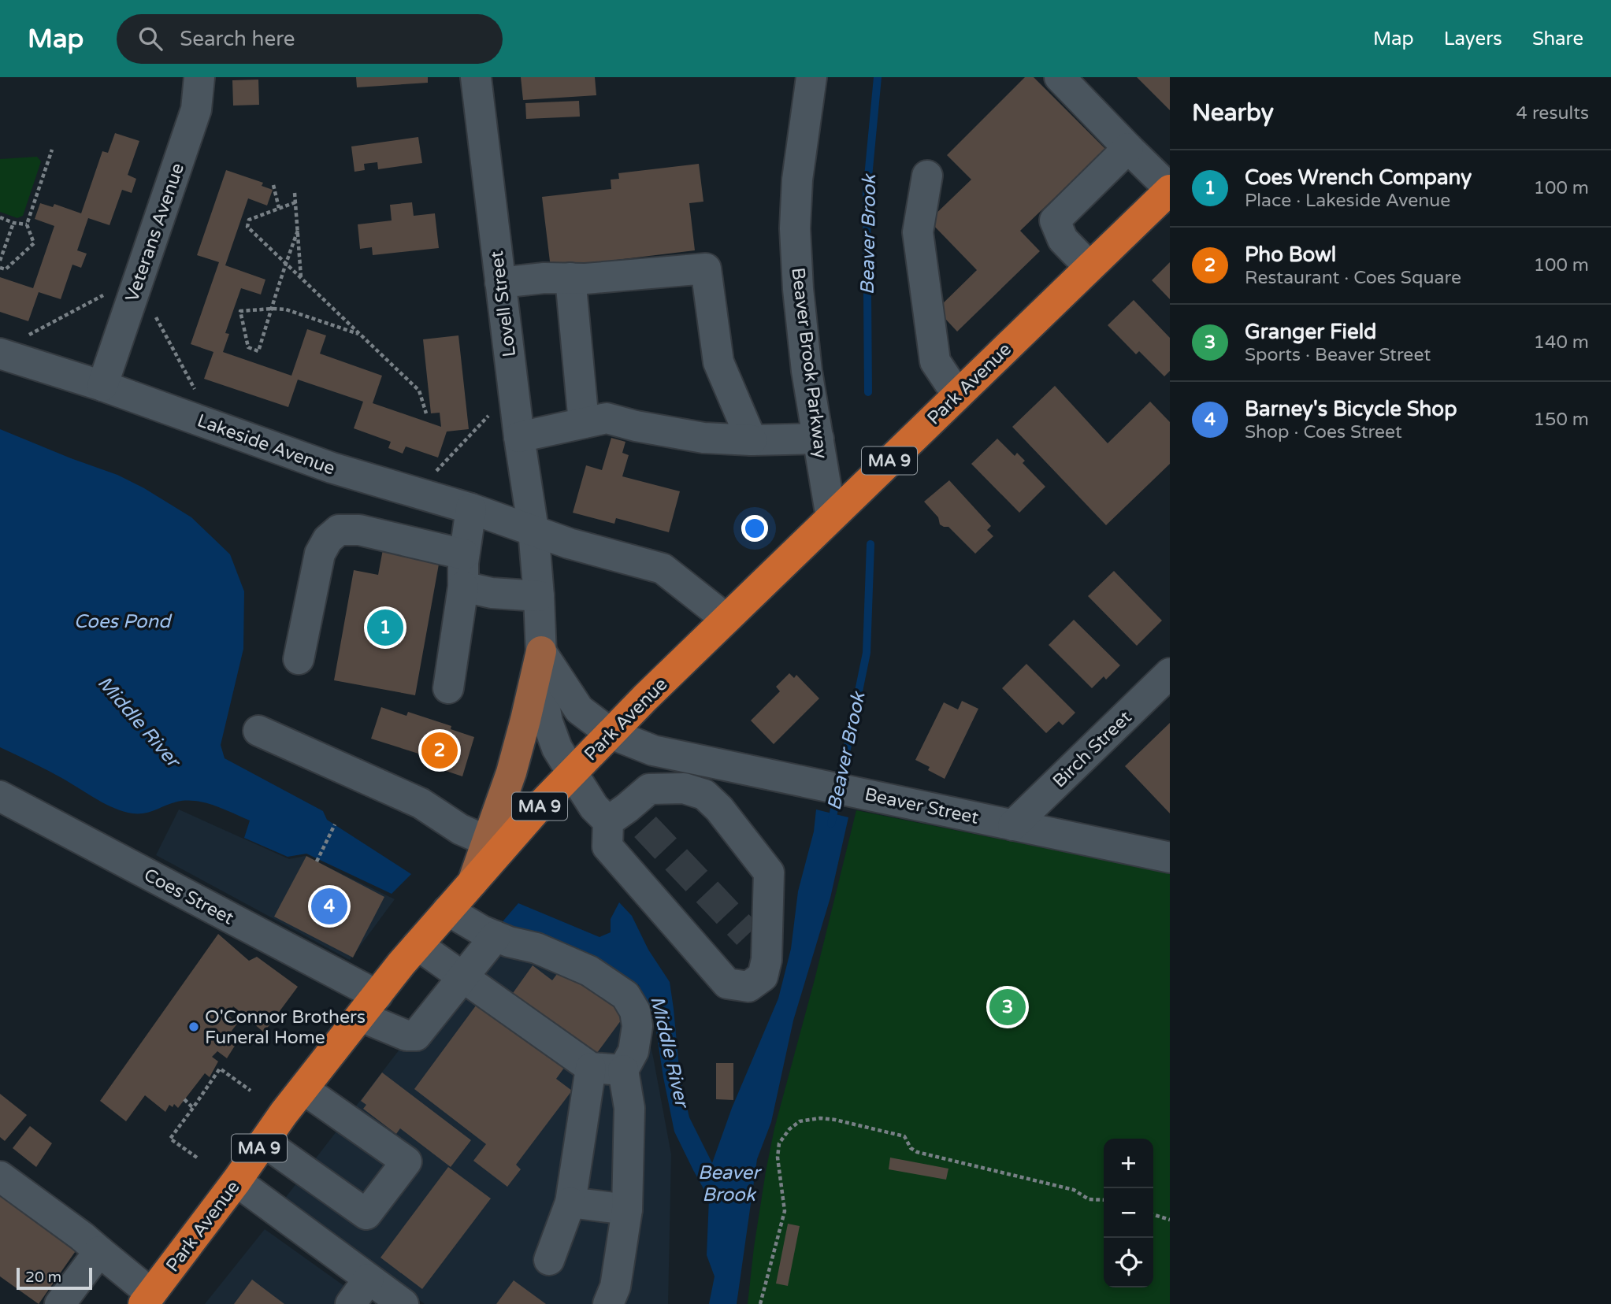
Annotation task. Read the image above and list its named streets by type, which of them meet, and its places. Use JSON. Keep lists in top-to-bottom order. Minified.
{"streets":{"highway":["Park Avenue","MA 9"],"street":["Veterans Avenue","Lovell Street","Beaver Brook Parkway","Lakeside Avenue","Birch Street","Beaver Street","Coes Street"]},"crossings":[["Veterans Avenue","Lakeside Avenue"],["Lovell Street","Park Avenue"],["Lovell Street","Lakeside Avenue"],["Lovell Street","Beaver Street"],["Beaver Brook Parkway","Park Avenue"],["Park Avenue","Lakeside Avenue"],["Park Avenue","Beaver Street"],["Park Avenue","Coes Street"],["Birch Street","Beaver Street"]],"water":["Beaver Brook","Coes Pond","Middle River"],"places":["O'Connor Brothers Funeral Home"],"scale_bar":"20 m","page":{"header":"Map","search":"Search here","nav":["Map","Layers","Share"],"heading":["Nearby","4 results"],"list":[{"mark":"1","name":"Coes Wrench Company","note":"Place · Lakeside Avenue","value":"100 m"},{"mark":"2","name":"Pho Bowl","note":"Restaurant · Coes Square","value":"100 m"},{"mark":"3","name":"Granger Field","note":"Sports · Beaver Street","value":"140 m"},{"mark":"4","name":"Barney's Bicycle Shop","note":"Shop · Coes Street","value":"150 m"}],"pins":["1","2","4","3"],"map_buttons":["+","−"],"scale":"20 m"}}
